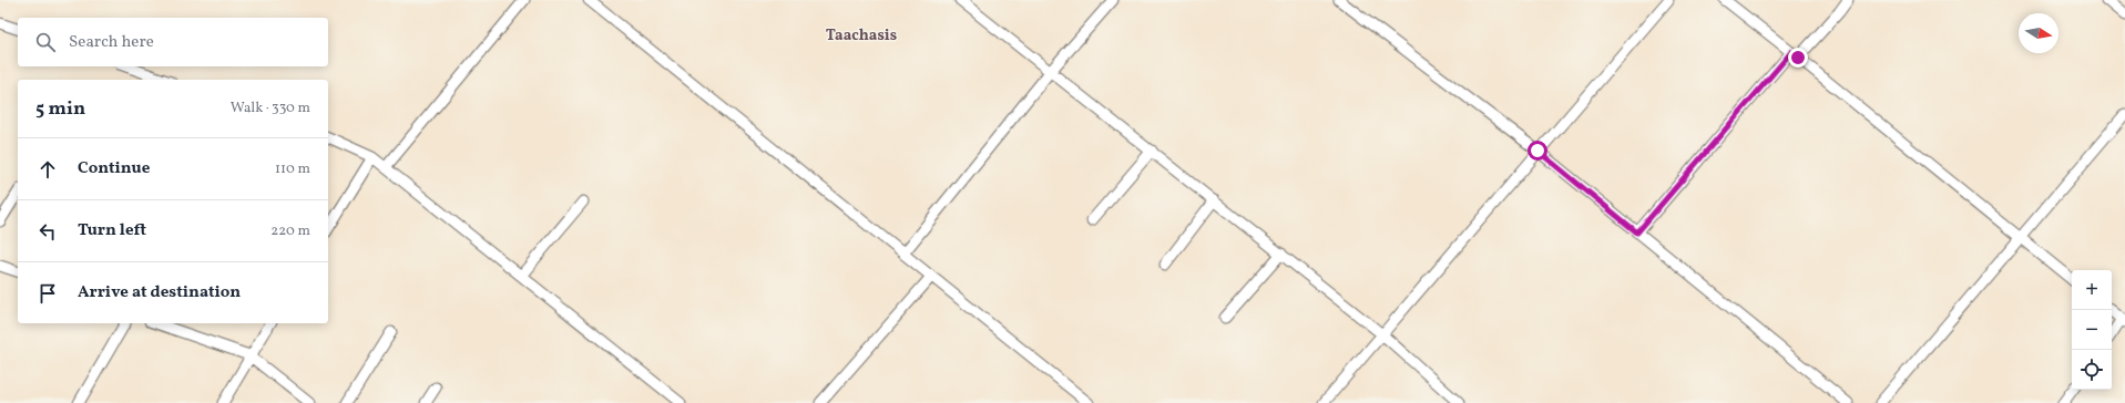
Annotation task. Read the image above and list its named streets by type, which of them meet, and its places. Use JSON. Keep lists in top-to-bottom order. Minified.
{"districts":["Taachasis"],"north":"right","page":{"search":"Search here","heading":["5 min","Walk · 330 m"],"list":[["Continue","110 m"],["Turn left","220 m"],"Arrive at destination"],"map_buttons":["+","−"]}}
